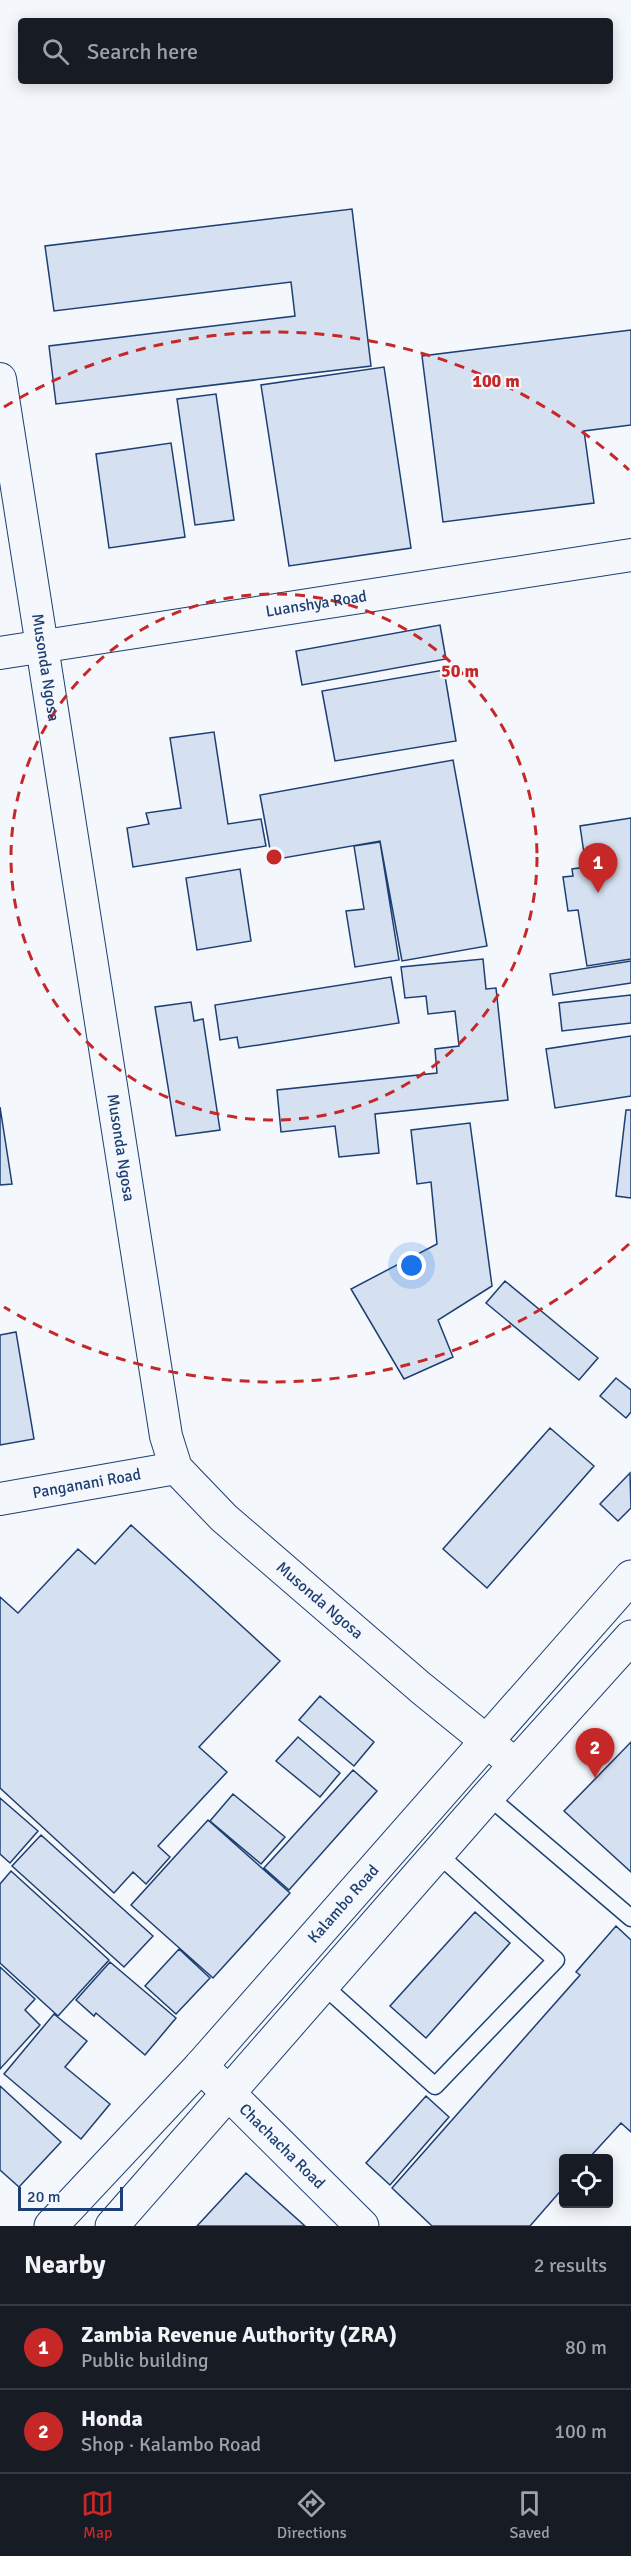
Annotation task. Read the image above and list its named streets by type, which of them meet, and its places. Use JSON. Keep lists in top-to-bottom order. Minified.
{"streets":{"main road":["Kalambo Road","Chachacha Road"],"street":["Luanshya Road","Musonda Ngosa","Panganani Road"]},"crossings":[["Luanshya Road","Musonda Ngosa"],["Musonda Ngosa","Panganani Road"],["Musonda Ngosa","Kalambo Road"],["Kalambo Road","Chachacha Road"]],"scale_bar":"20 m","page":{"search":"Search here","pins":["1","2"],"scale":"20 m","heading":["Nearby","2 results"],"list":[{"mark":"1","name":"Zambia Revenue Authority (ZRA)","note":"Public building","value":"80 m"},{"mark":"2","name":"Honda","note":"Shop · Kalambo Road","value":"100 m"}],"nav":["Map","Directions","Saved"]},"rings":["100 m","50 m"]}
